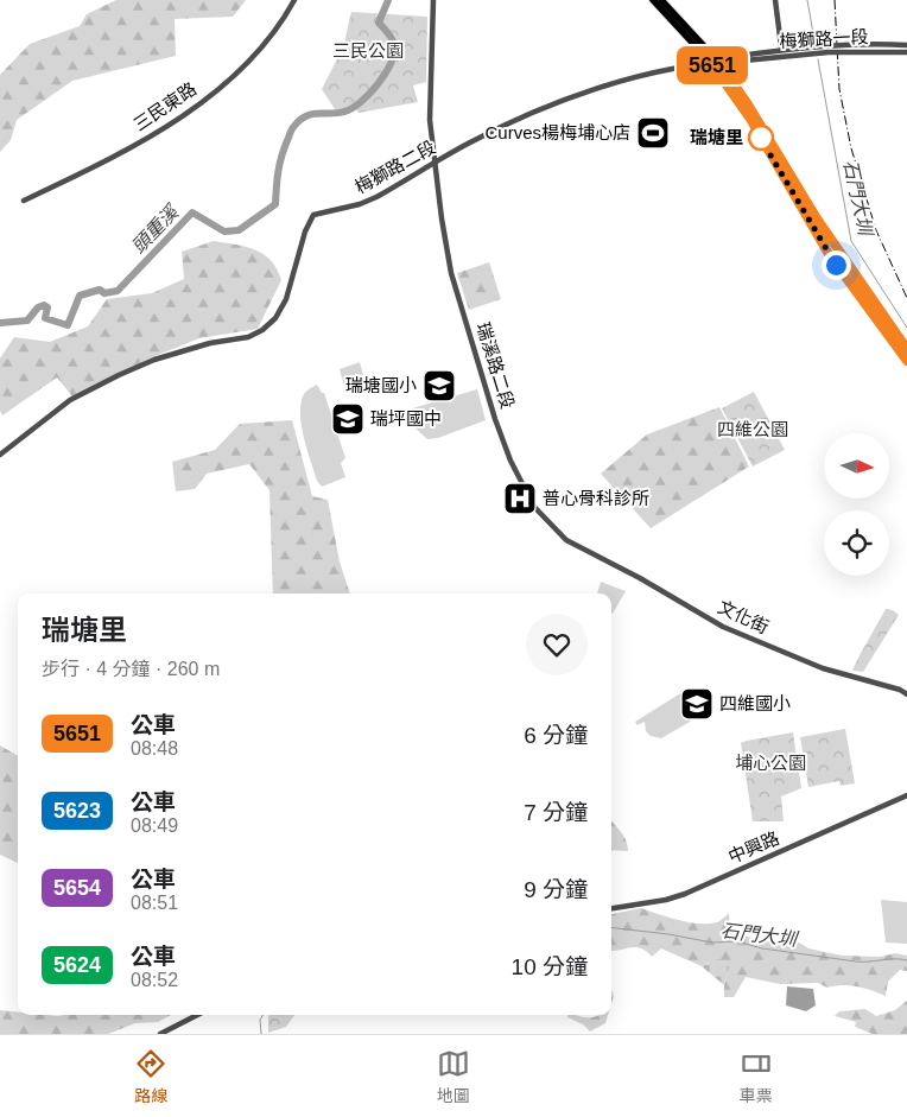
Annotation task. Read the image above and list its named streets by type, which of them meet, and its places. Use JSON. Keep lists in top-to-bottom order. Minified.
{"streets":{"street":["梅獅路一段","三民東路","梅獅路二段","瑞溪路二段","文化街","中興路"]},"crossings":[["梅獅路一段","梅獅路二段"],["梅獅路二段","瑞溪路二段"],["瑞溪路二段","文化街"]],"water":["石門大圳","頭重溪"],"parks":["三民公園","四維公園","埔心公園"],"places":{"sports":["Curves楊梅埔心店"],"other":["瑞塘里"],"school or university":["瑞塘國小","瑞坪國中","四維國小"],"hospital":["普心骨科診所"]},"lines":["bus line 5651"],"north":"right","page":{"on_map":"5651","heading":["瑞塘里","步行 · 4 分鐘 · 260 m"],"list":[{"mark":"5651","name":"公車","note":"08:48","value":"6 分鐘"},{"mark":"5623","name":"公車","note":"08:49","value":"7 分鐘"},{"mark":"5654","name":"公車","note":"08:51","value":"9 分鐘"},{"mark":"5624","name":"公車","note":"08:52","value":"10 分鐘"}],"tabs":["路線","地圖","車票"]}}
